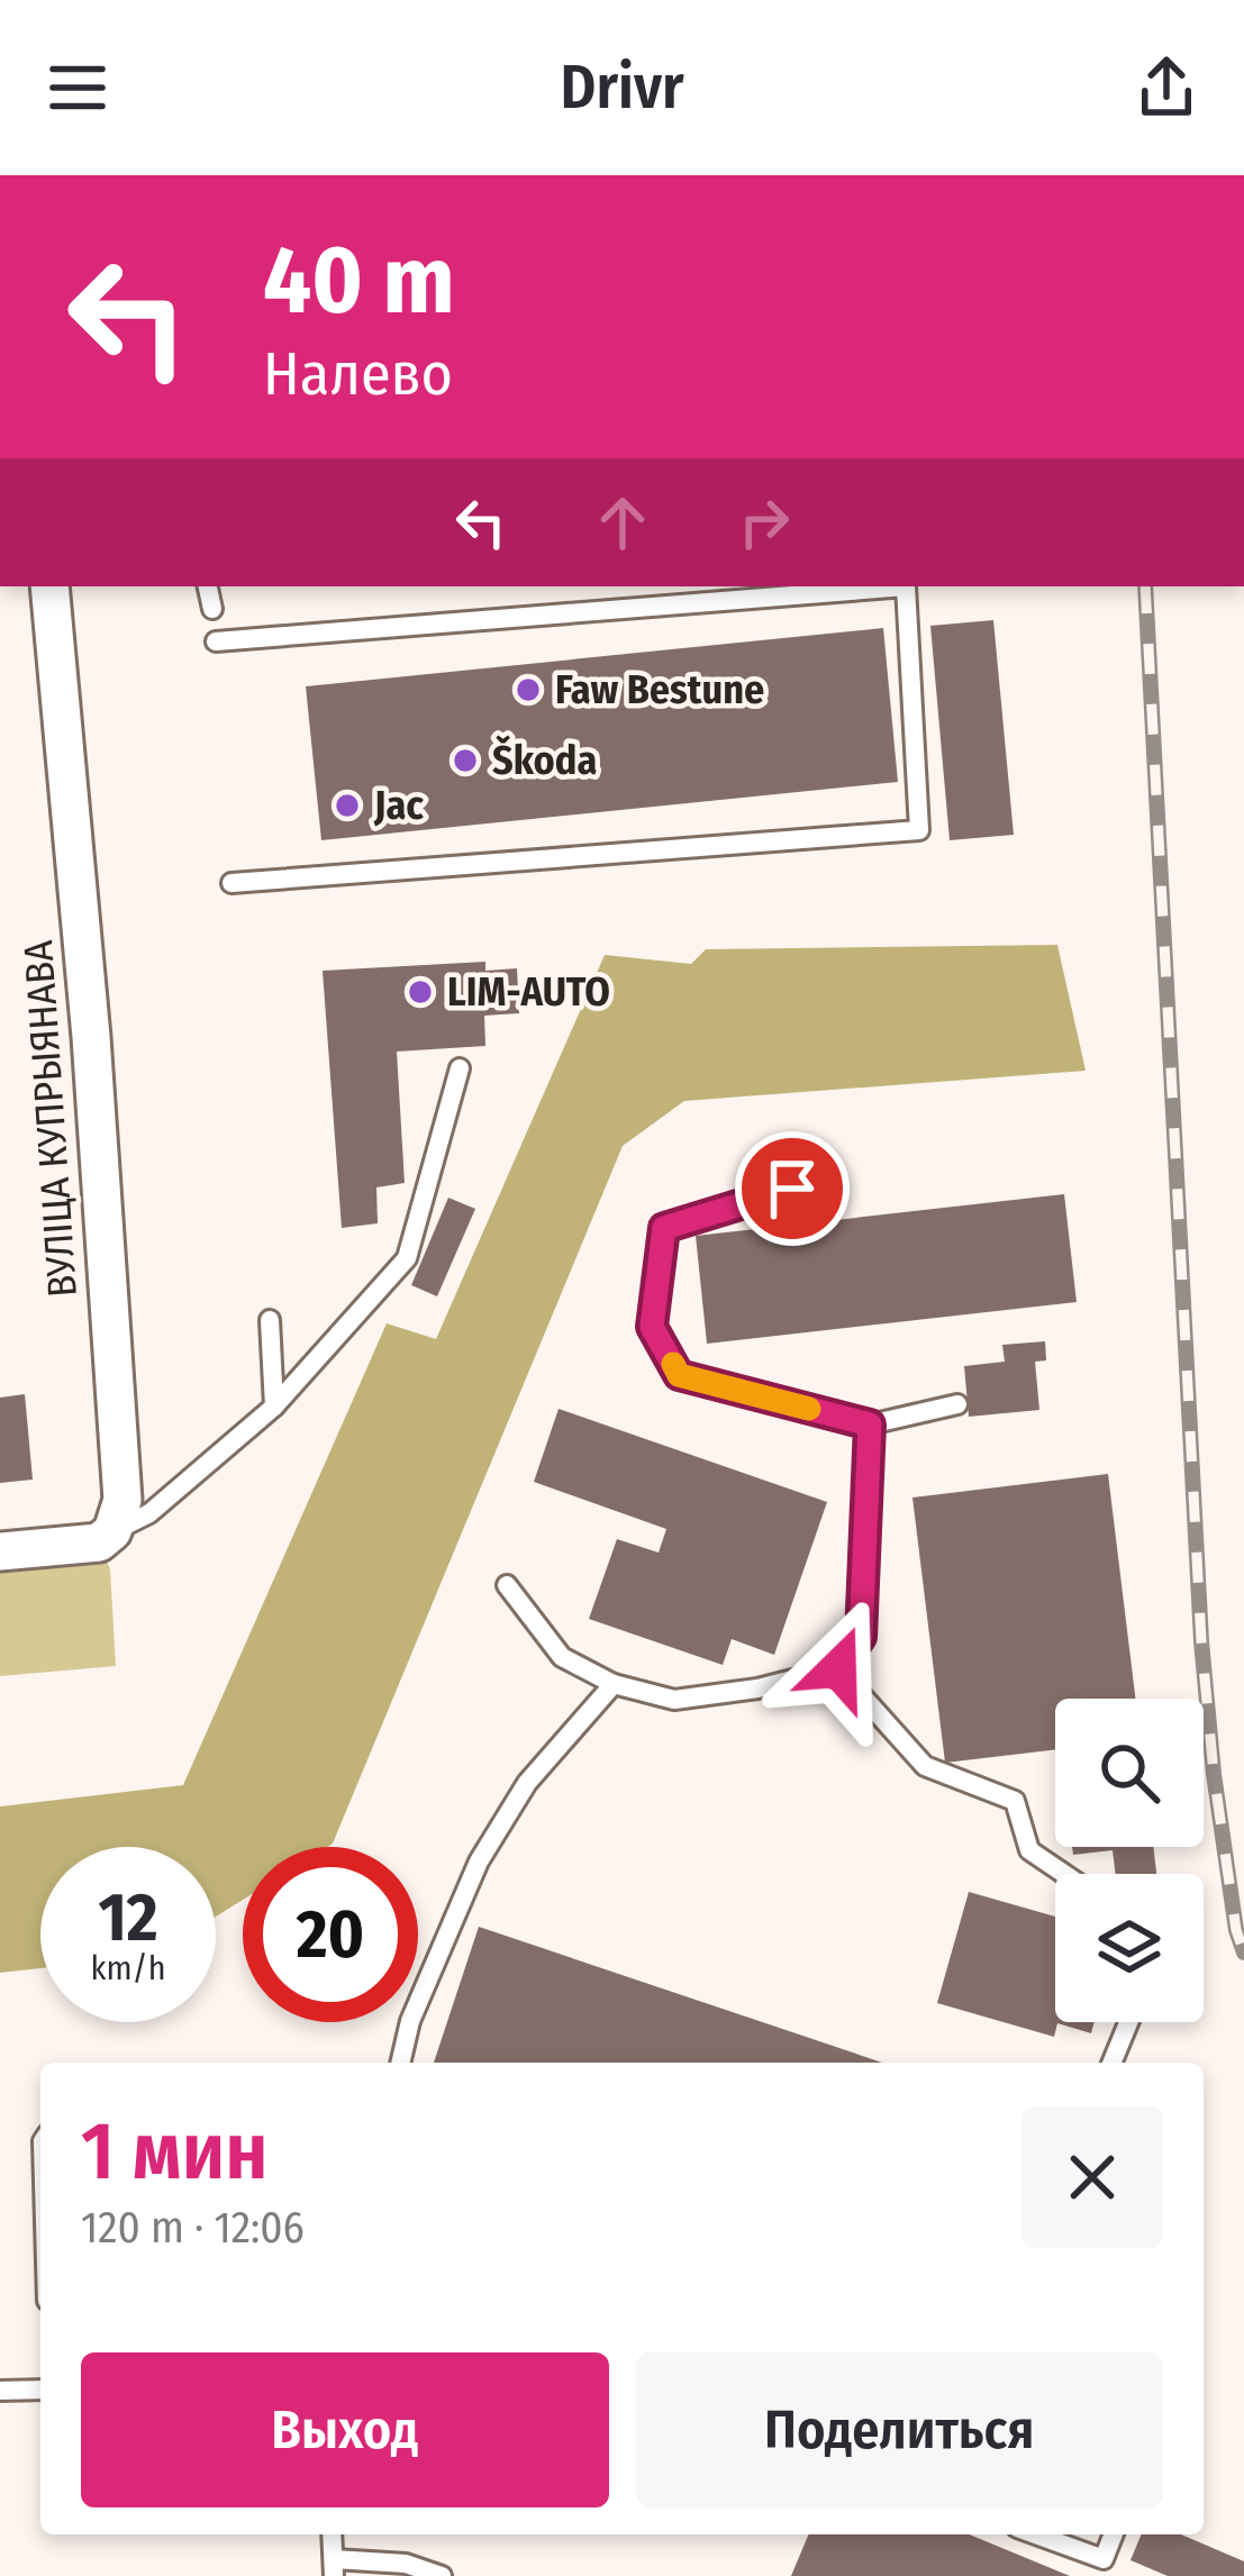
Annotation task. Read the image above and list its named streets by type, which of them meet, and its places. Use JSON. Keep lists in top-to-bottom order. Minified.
{"streets":{"street":["ВУЛІЦА КУПРЫЯНАВА"]},"places":["Faw Bestune","Škoda","Jac","LIM-AUTO"],"page":{"header":"Drivr","turn":["40 m","Налево"],"speed":"12 km/h","limit":"20","heading":["1 мин","120 m · 12:06"],"buttons":["Выход","Поделиться"]}}
